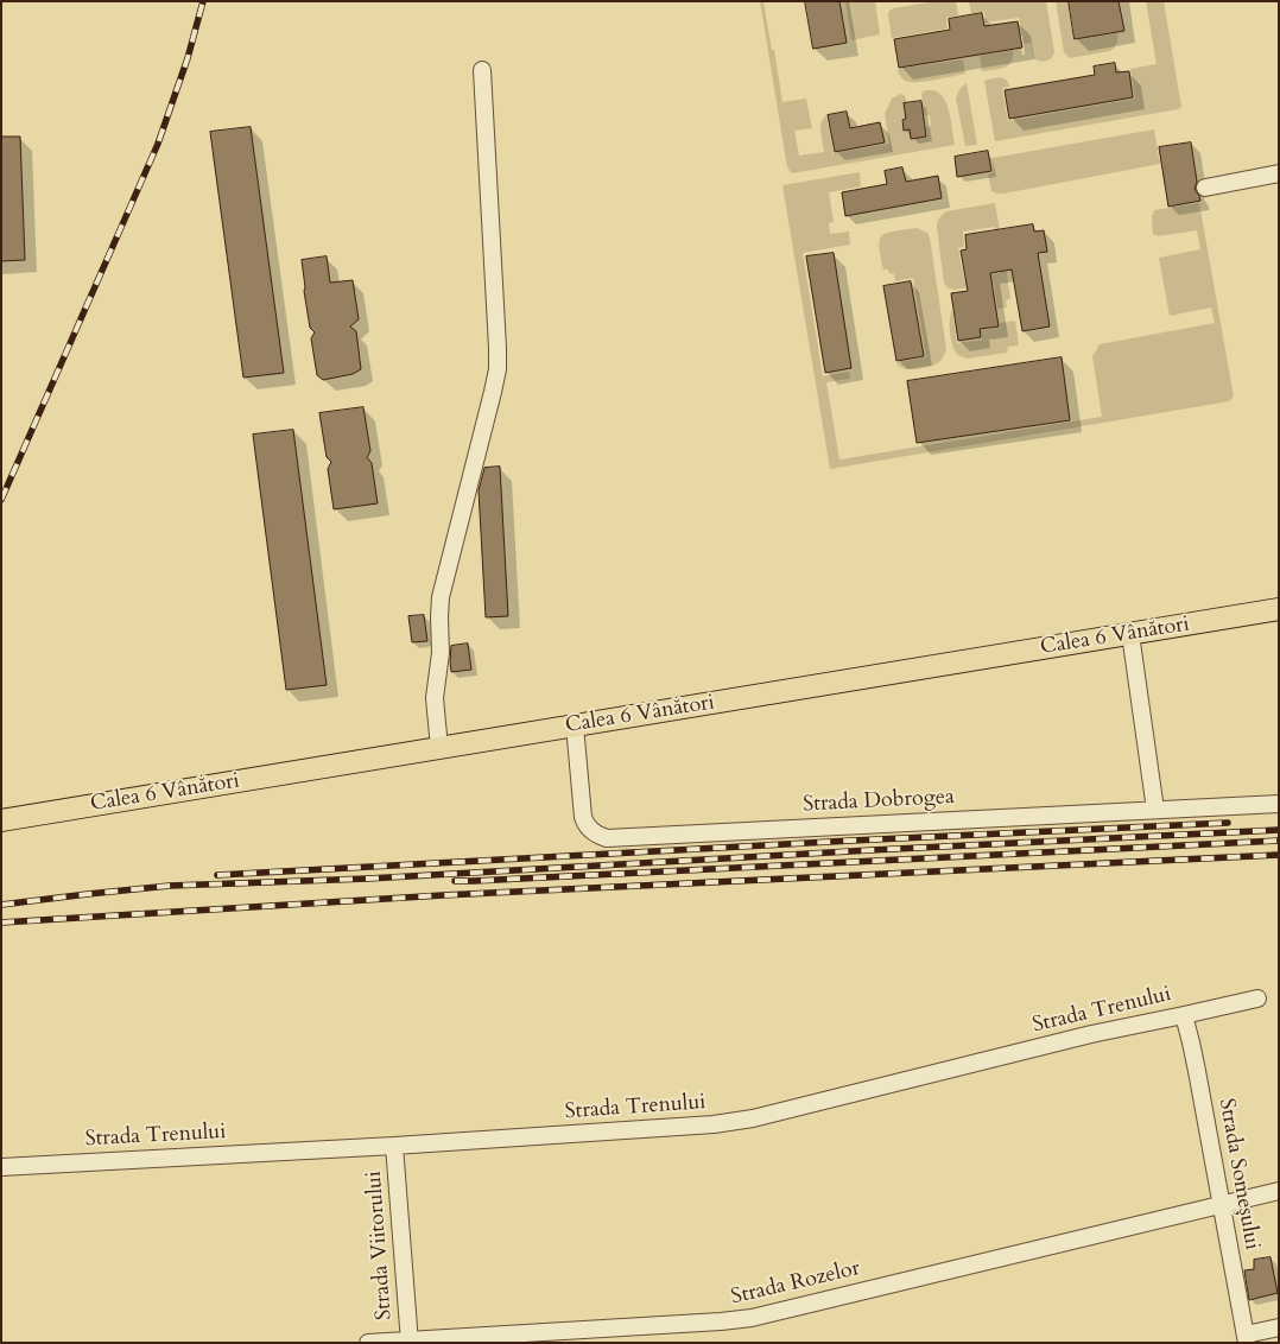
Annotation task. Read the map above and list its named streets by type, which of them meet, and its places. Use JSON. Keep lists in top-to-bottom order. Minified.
{"streets":{"main road":["Calea 6 Vânători"],"street":["Strada Dobrogea","Strada Trenului","Strada Someșului","Strada Viitorului","Strada Rozelor"]},"crossings":[["Calea 6 Vânători","Strada Dobrogea"],["Strada Trenului","Strada Someșului"],["Strada Trenului","Strada Viitorului"],["Strada Someșului","Strada Rozelor"],["Strada Viitorului","Strada Rozelor"]]}
